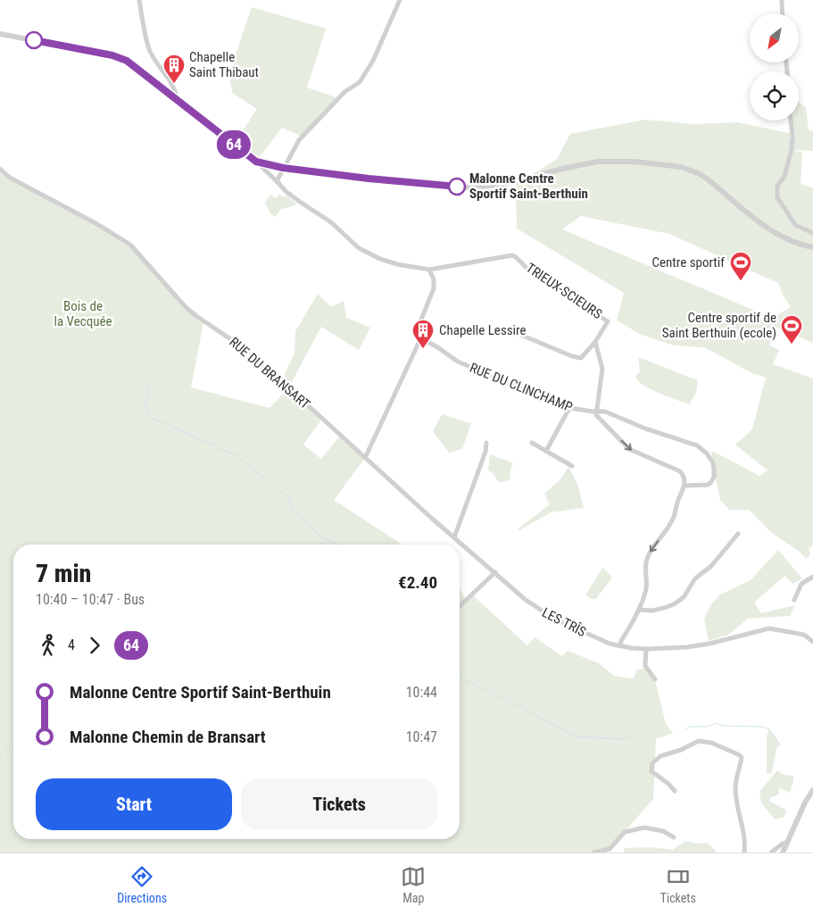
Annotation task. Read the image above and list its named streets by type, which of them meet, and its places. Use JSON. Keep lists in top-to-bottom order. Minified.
{"streets":{"street":["TRIEUX-SCIEURS","RUE DU BRANSART","RUE DU CLINCHAMP","LES TRÎS"]},"crossings":[["TRIEUX-SCIEURS","RUE DU CLINCHAMP"],["RUE DU BRANSART","LES TRÎS"]],"parks":["Bois de la Vecquée"],"places":{"building":["Chapelle Saint Thibaut","Chapelle Lessire"],"other":["Malonne Centre Sportif Saint-Berthuin"],"sports":["Centre sportif","Centre sportif de Saint Berthuin (ecole)"]},"lines":["bus line 64"],"north":"bottom left","page":{"on_map":"64","heading":["7 min","10:40 – 10:47 · Bus","€2.40"],"legs":["4","64"],"list":[{"name":"Malonne Centre Sportif Saint-Berthuin","value":"10:44"},{"name":"Malonne Chemin de Bransart","value":"10:47"}],"buttons":["Start","Tickets"],"tabs":["Directions","Map","Tickets"]}}
